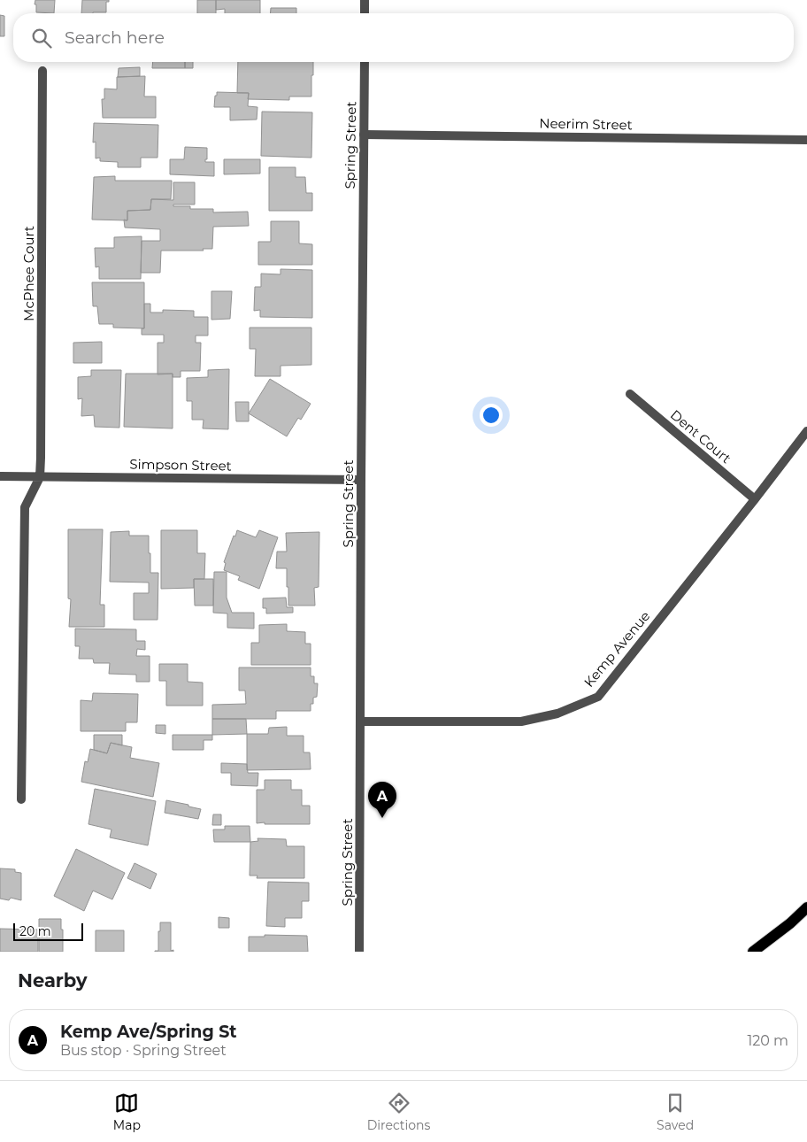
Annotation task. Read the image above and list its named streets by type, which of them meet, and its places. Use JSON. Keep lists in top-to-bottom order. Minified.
{"streets":{"street":["Neerim Street","Spring Street","McPhee Court","Dent Court","Simpson Street","Kemp Avenue"]},"crossings":[["Neerim Street","Spring Street"],["Spring Street","Simpson Street"],["Spring Street","Kemp Avenue"],["McPhee Court","Simpson Street"],["Dent Court","Kemp Avenue"]],"scale_bar":"20 m","page":{"search":"Search here","pins":"A","scale":"20 m","heading":"Nearby","list":[{"mark":"A","name":"Kemp Ave/Spring St","note":"Bus stop · Spring Street","value":"120 m"}],"nav":["Map","Directions","Saved"]}}
